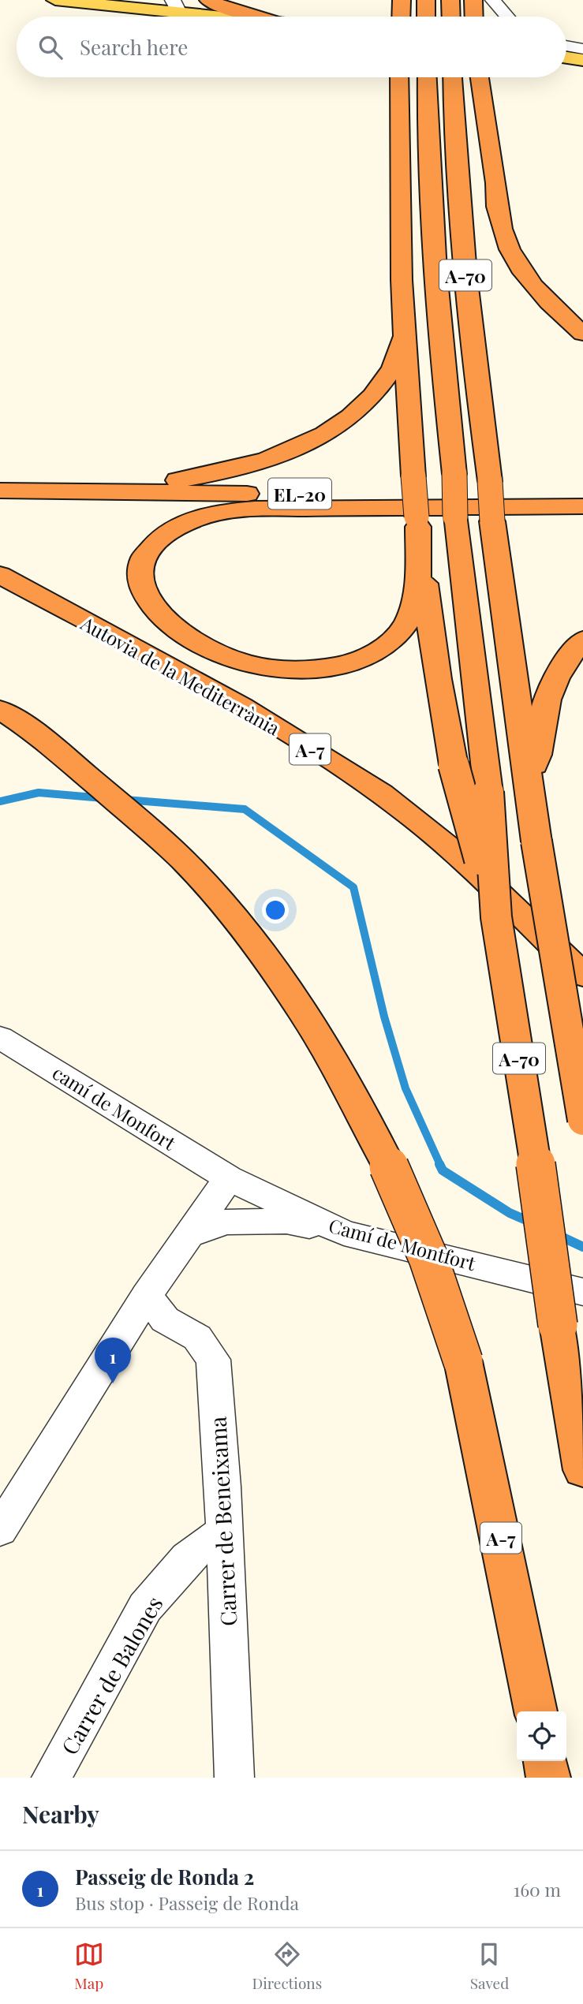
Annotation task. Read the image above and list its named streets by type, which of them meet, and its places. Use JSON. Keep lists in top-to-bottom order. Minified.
{"streets":{"highway":["A-70","EL-20","Autovia de la Mediterrània","A-7"],"street":["camí de Monfort","Camí de Montfort","Carrer de Beneixama","Carrer de Balones"]},"crossings":[["A-70","EL-20"],["camí de Monfort","Camí de Montfort"],["Carrer de Beneixama","Carrer de Balones"]],"page":{"search":"Search here","pins":"1","heading":"Nearby","list":[{"mark":"1","name":"Passeig de Ronda 2","note":"Bus stop · Passeig de Ronda","value":"160 m"}],"nav":["Map","Directions","Saved"]}}
